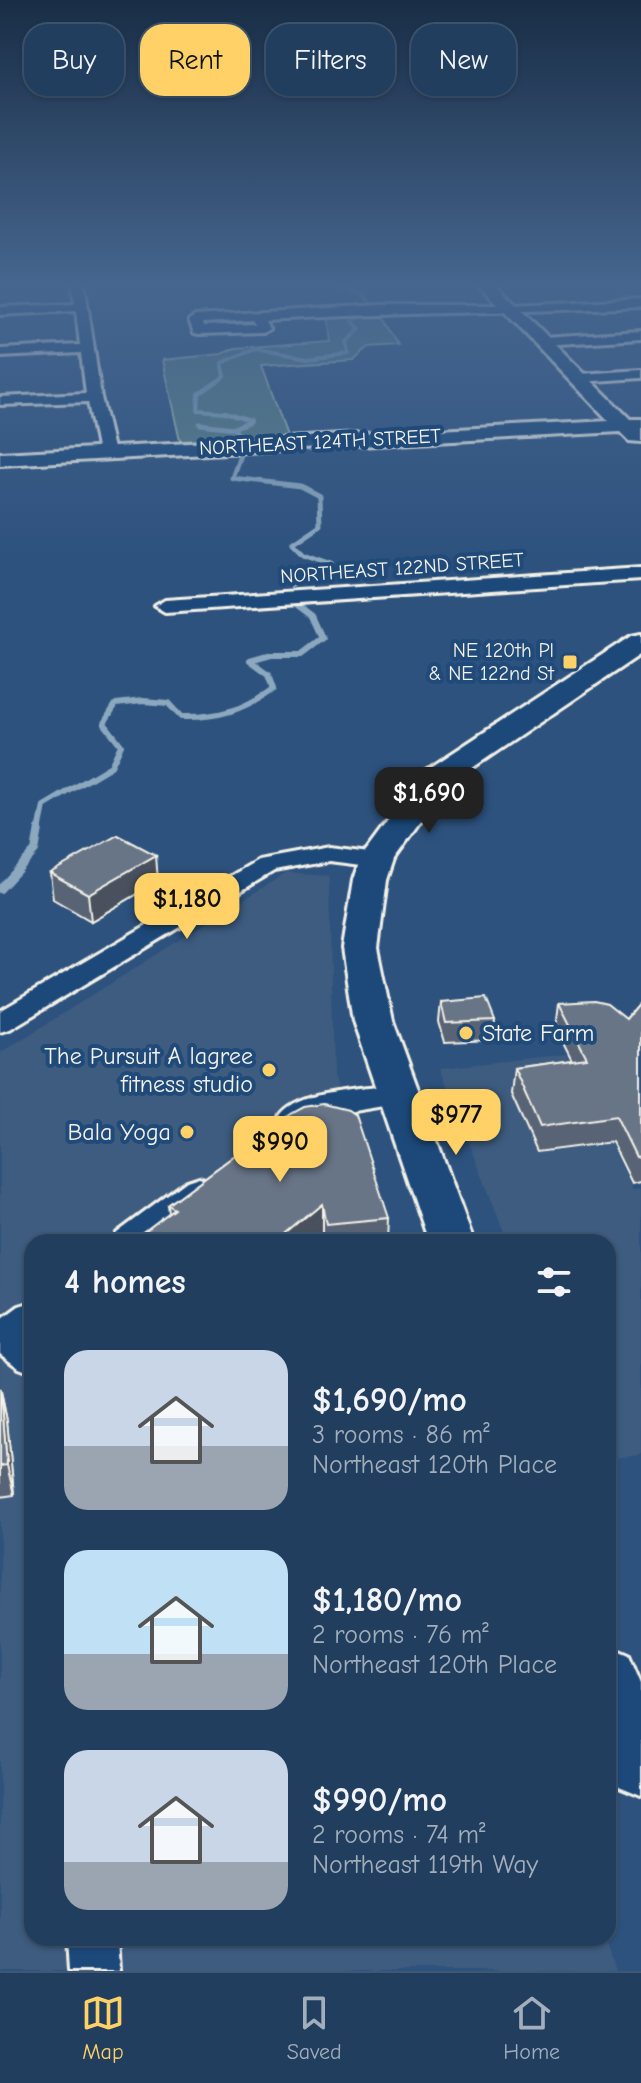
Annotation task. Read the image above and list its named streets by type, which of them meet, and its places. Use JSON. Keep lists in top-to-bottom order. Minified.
{"streets":{"main road":["NORTHEAST 124TH STREET"],"street":["NORTHEAST 122ND STREET"]},"places":{"transit":["NE 120th Pl & NE 122nd St"],"other":["State Farm","The Pursuit A lagree fitness studio","Bala Yoga"]},"page":{"chip":["Buy","Rent","Filters","New"],"price":["$1,690","$1,180","$977","$990"],"heading":"4 homes","list":[{"name":"$1,690/mo","note":"3 rooms · 86 m² · Northeast 120th Place"},{"name":"$1,180/mo","note":"2 rooms · 76 m² · Northeast 120th Place"},{"name":"$990/mo","note":"2 rooms · 74 m² · Northeast 119th Way"}],"tabs":["Map","Saved","Home"]}}
